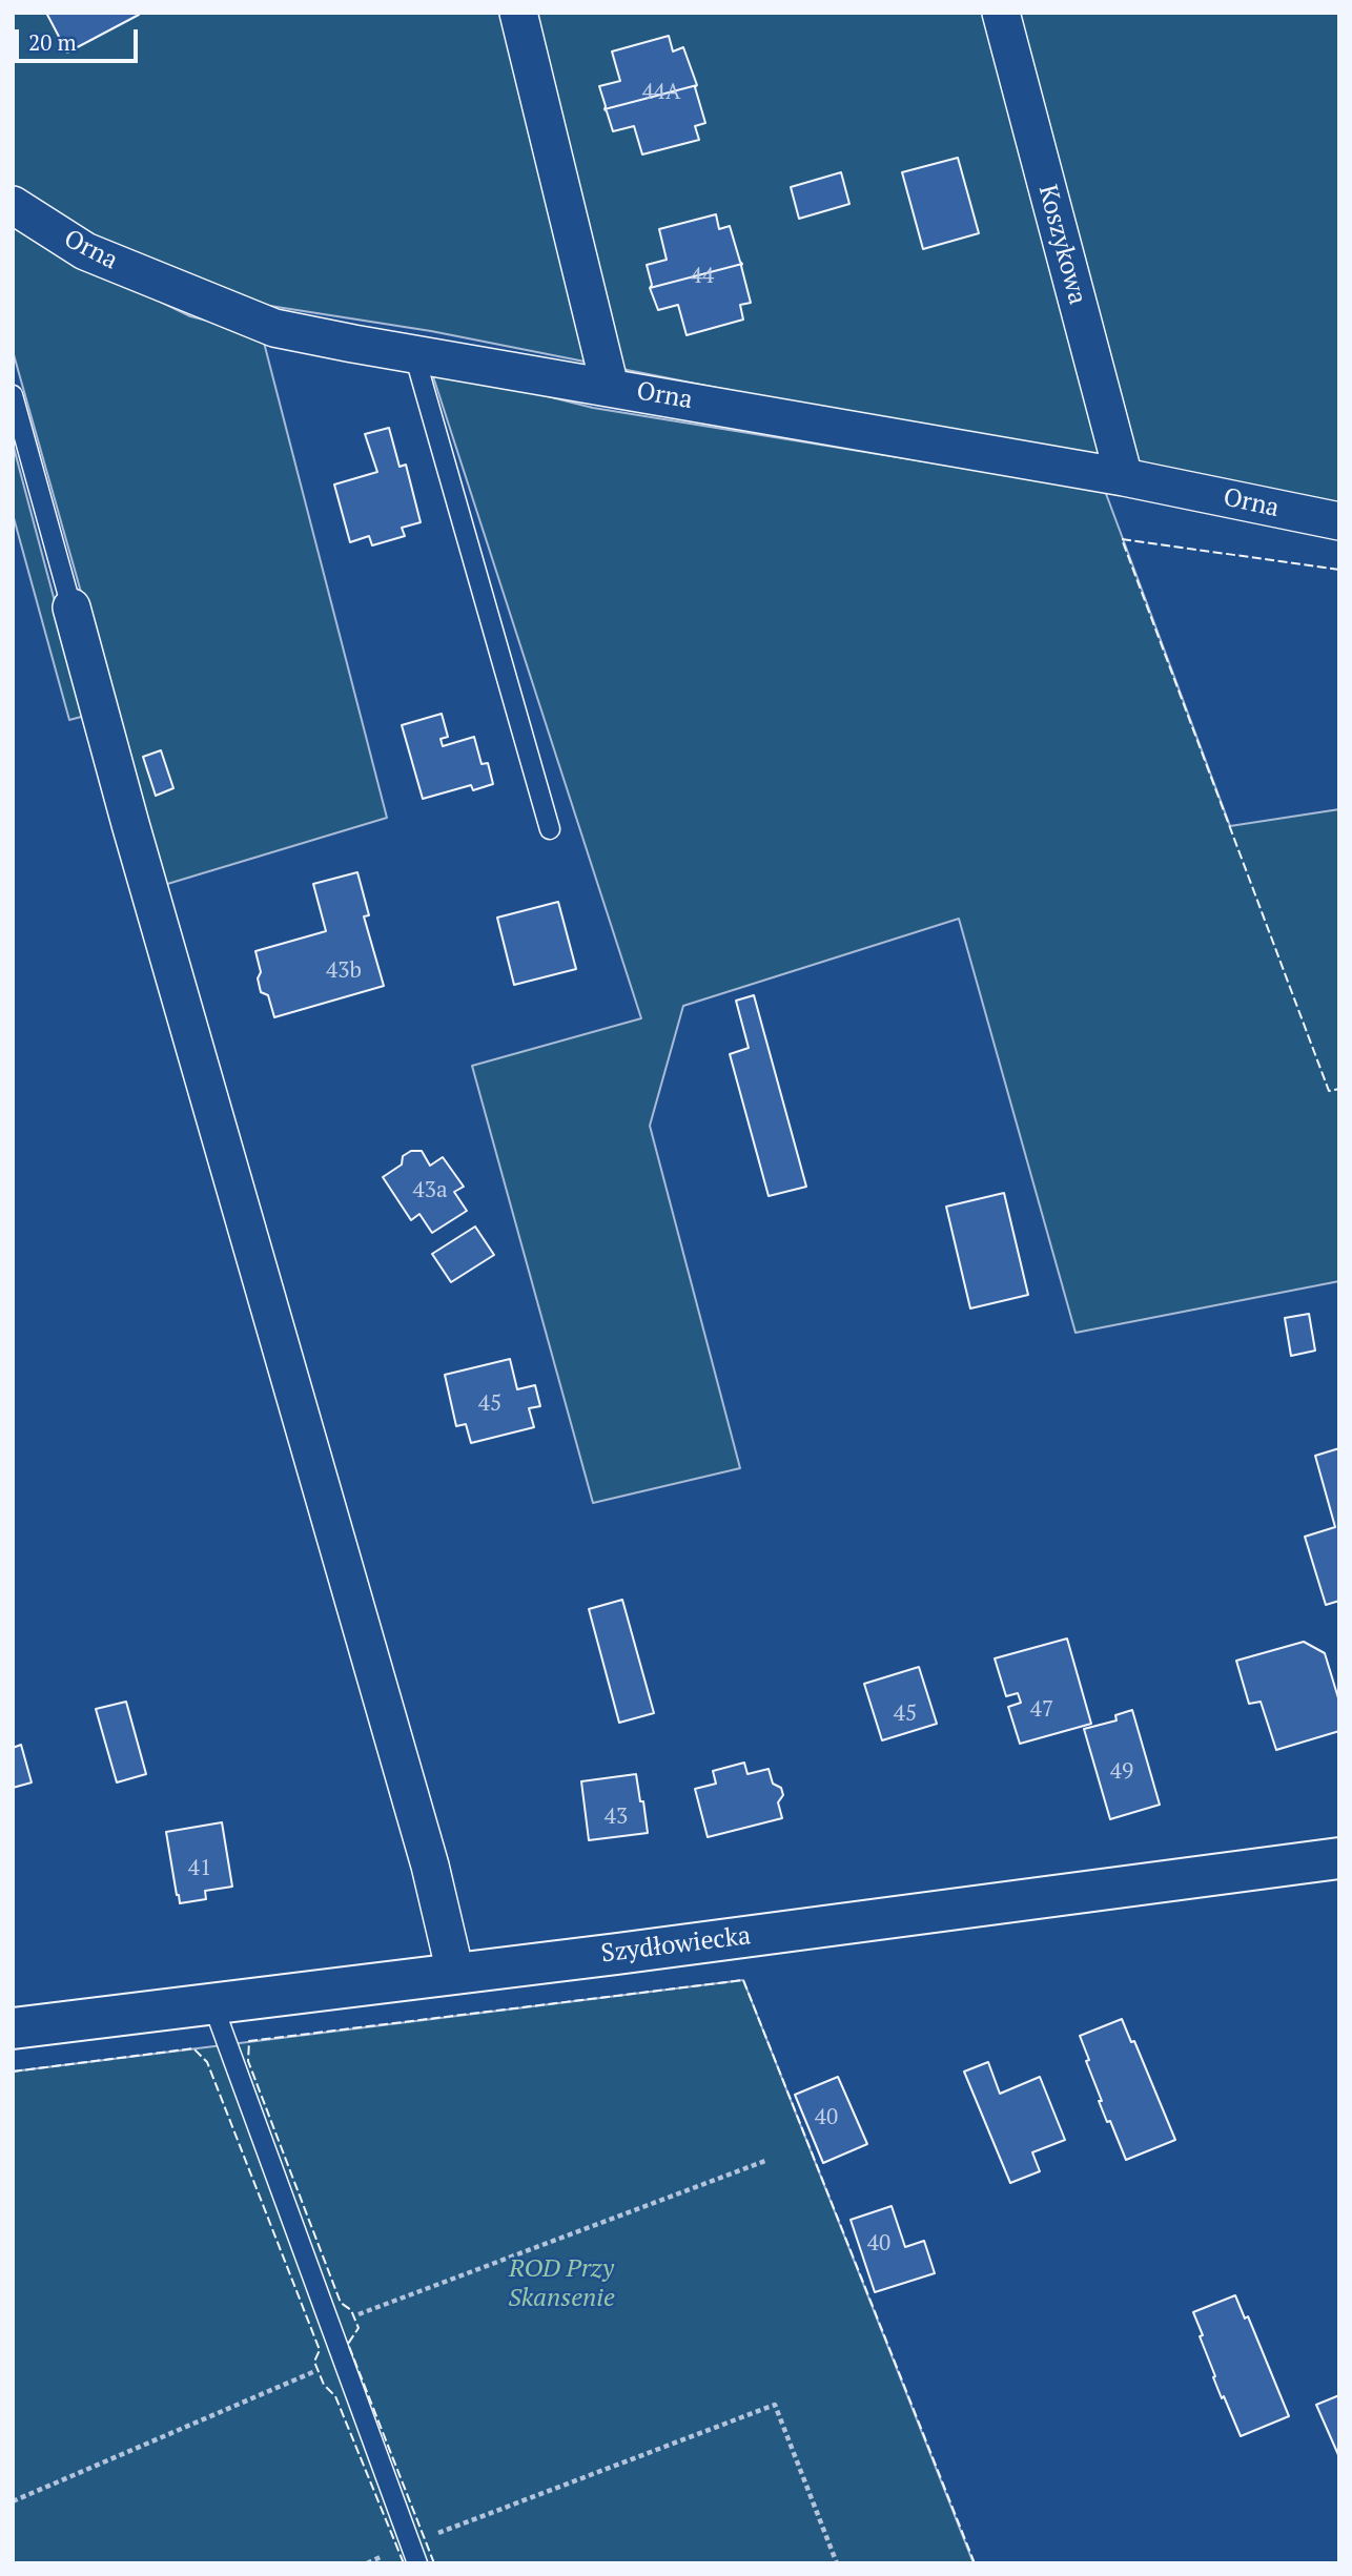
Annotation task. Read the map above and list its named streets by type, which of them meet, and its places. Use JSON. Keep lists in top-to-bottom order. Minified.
{"streets":{"street":["Koszykowa","Orna","Szydłowiecka"]},"crossings":[["Koszykowa","Orna"]],"parks":["ROD Przy Skansenie"],"house_numbers":["44A","44","43b","43a","45","47","45","49","43","41","40","40"],"scale_bar":"20 m"}
